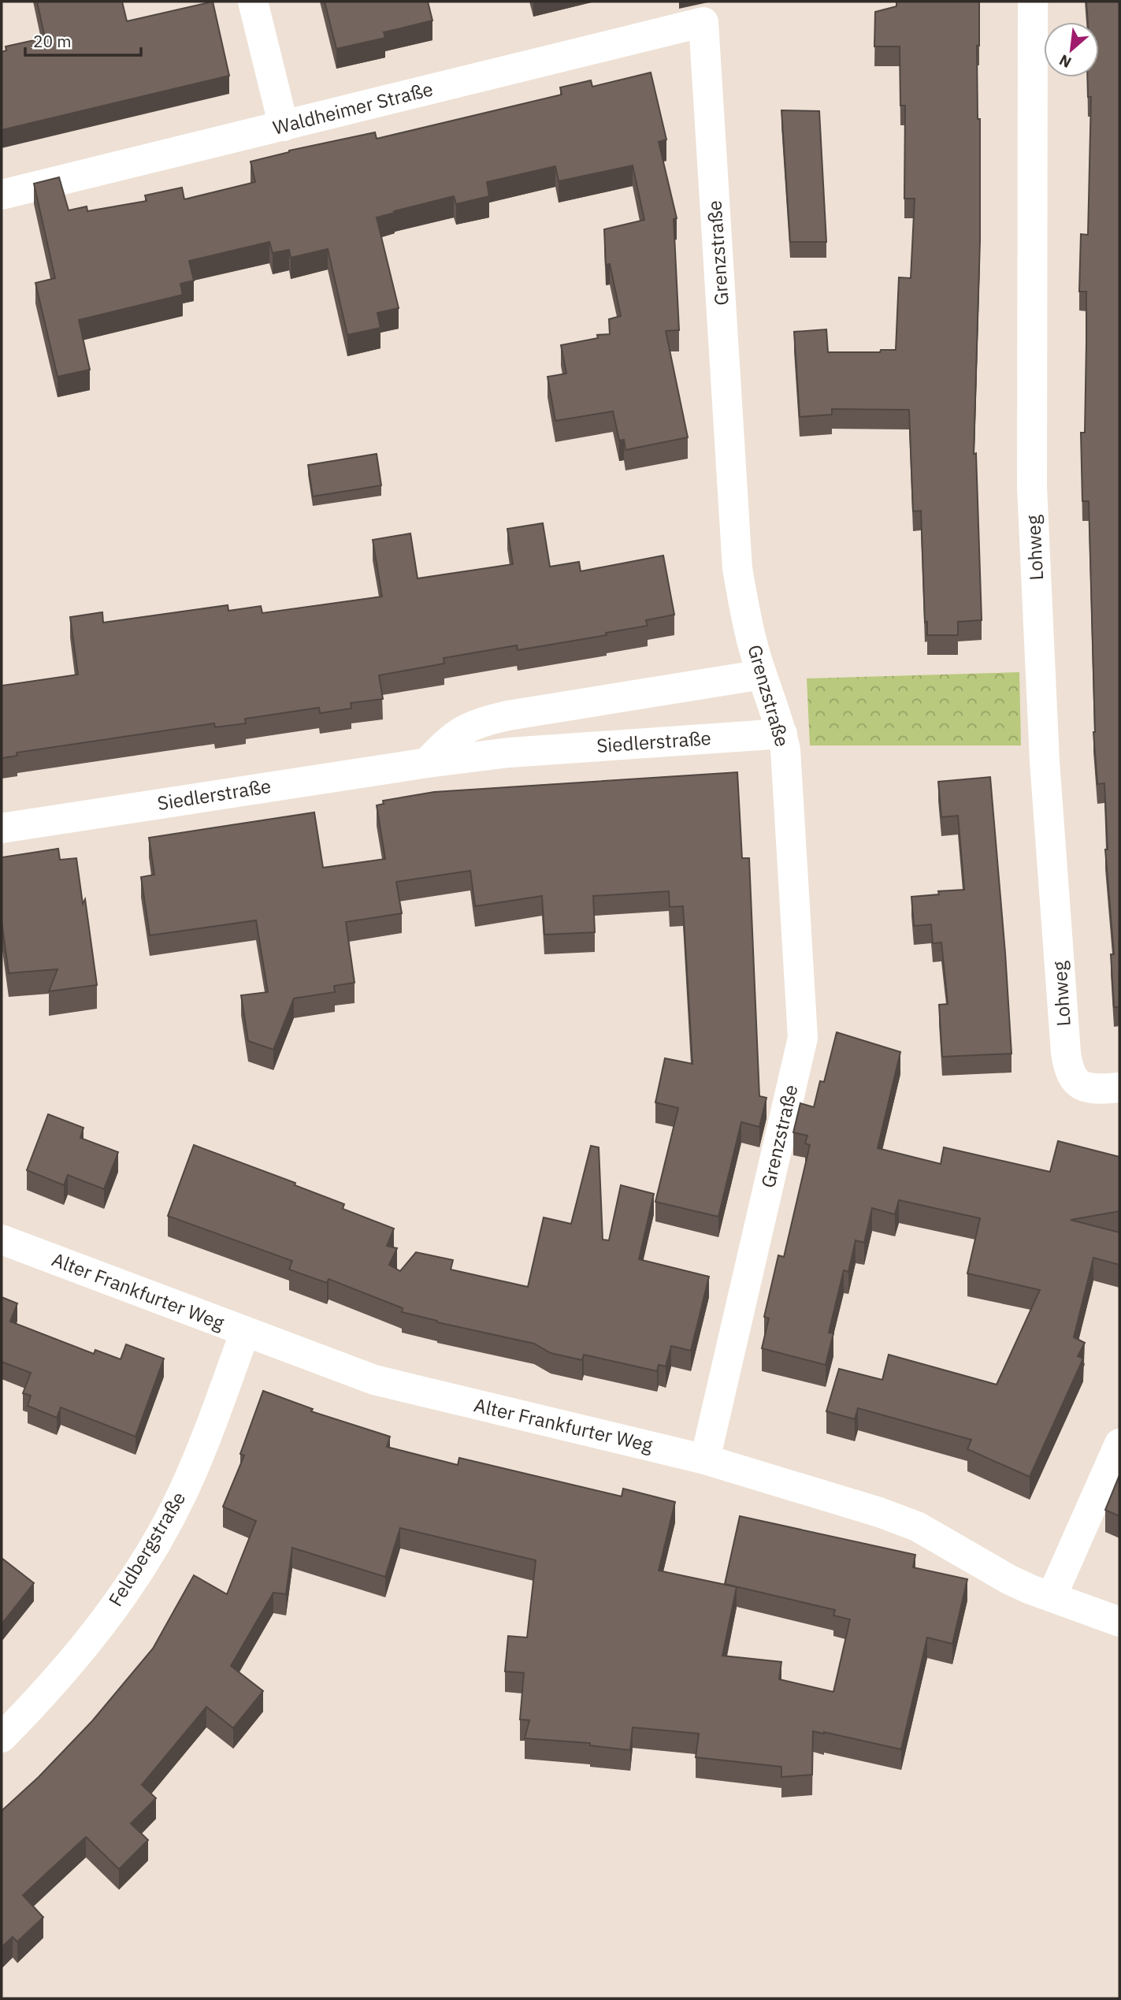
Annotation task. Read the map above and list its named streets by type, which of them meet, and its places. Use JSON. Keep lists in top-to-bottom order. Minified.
{"streets":{"street":["Waldheimer Straße","Grenzstraße","Lohweg","Siedlerstraße","Alter Frankfurter Weg","Feldbergstraße"]},"crossings":[["Waldheimer Straße","Grenzstraße"],["Grenzstraße","Siedlerstraße"],["Grenzstraße","Alter Frankfurter Weg"],["Alter Frankfurter Weg","Feldbergstraße"]],"scale_bar":"20 m","north":"bottom left"}
